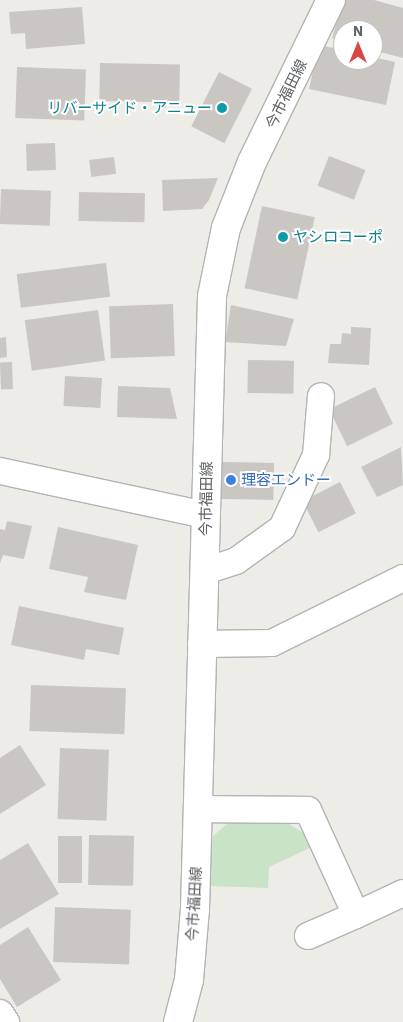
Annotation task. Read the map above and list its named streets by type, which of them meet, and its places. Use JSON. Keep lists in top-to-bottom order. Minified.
{"streets":{"main road":["今市福田線"]},"places":["リバーサイド・アニュー","ヤシロコーポ","理容エンドー"],"north":"top"}
